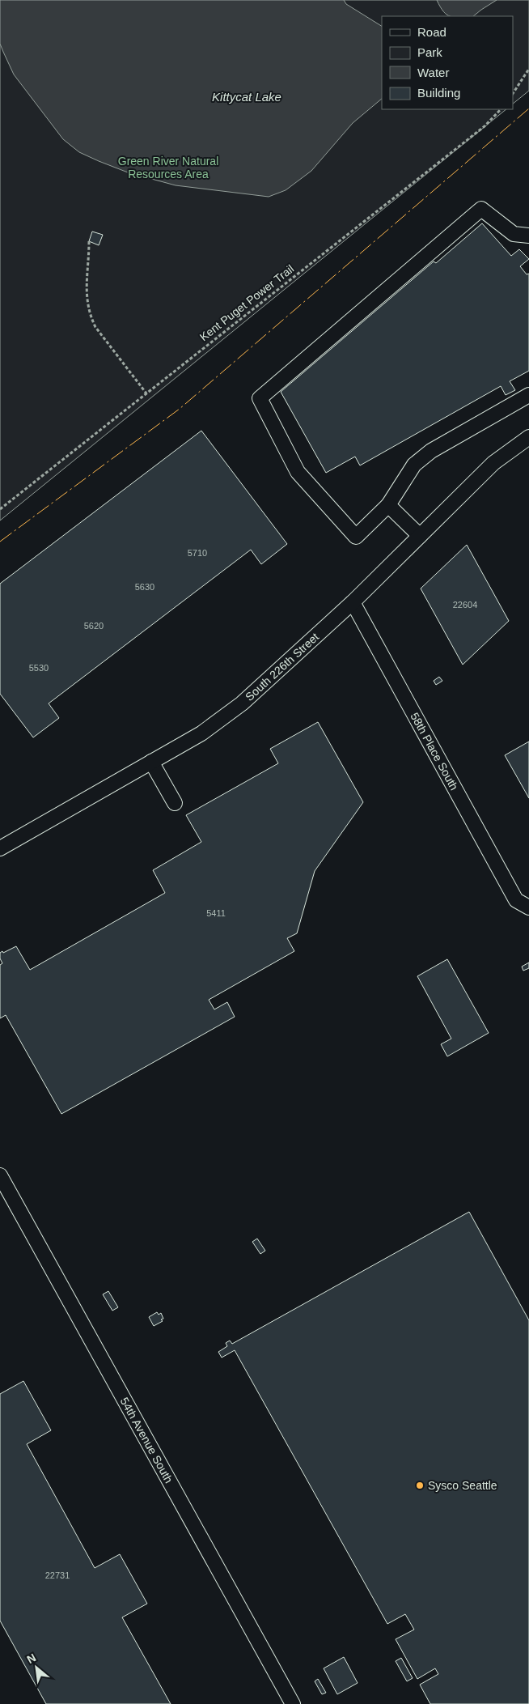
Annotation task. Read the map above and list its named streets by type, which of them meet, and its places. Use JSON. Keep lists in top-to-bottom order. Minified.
{"streets":{"street":["South 226th Street","58th Place South","54th Avenue South"],"path":["Kent Puget Power Trail"]},"crossings":[["South 226th Street","58th Place South"]],"water":["Kittycat Lake"],"parks":["Green River Natural Resources Area"],"places":["Sysco Seattle"],"house_numbers":["5710","5630","22604","5620","5530","5411","22731"],"legend":["Road","Park","Water","Building"],"north":"top left"}
